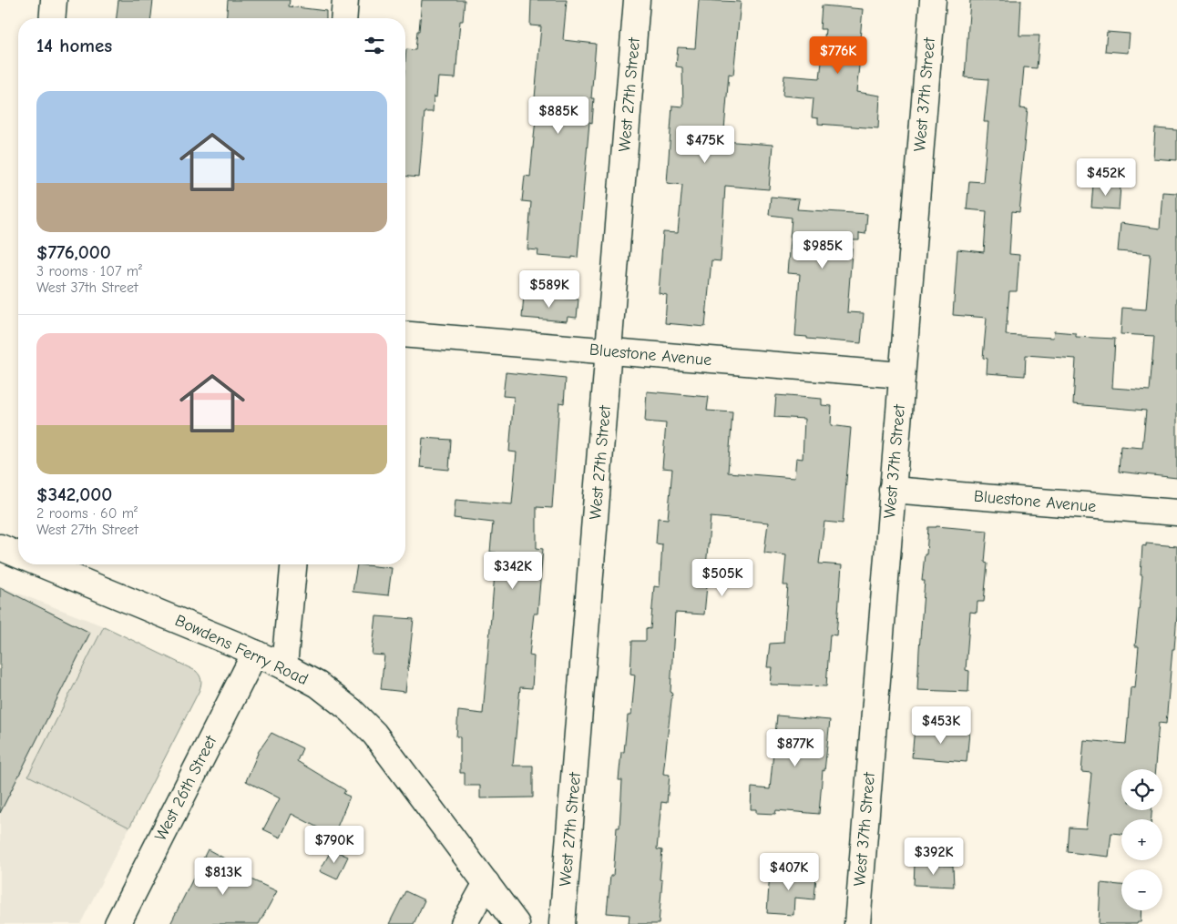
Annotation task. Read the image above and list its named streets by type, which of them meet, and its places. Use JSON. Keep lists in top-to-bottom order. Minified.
{"streets":{"street":["West 27th Street","West 37th Street","Bluestone Avenue","Bowdens Ferry Road","West 26th Street"]},"crossings":[["West 27th Street","Bluestone Avenue"],["West 37th Street","Bluestone Avenue"],["Bowdens Ferry Road","West 26th Street"]],"page":{"heading":"14 homes","price":["$776K","$885K","$475K","$452K","$985K","$589K","$342K","$505K","$453K","$877K","$790K","$392K","$407K","$813K"],"list":[{"name":"$776,000","note":"3 rooms · 107 m² · West 37th Street"},{"name":"$342,000","note":"2 rooms · 60 m² · West 27th Street"}],"map_buttons":["+","−"]}}
